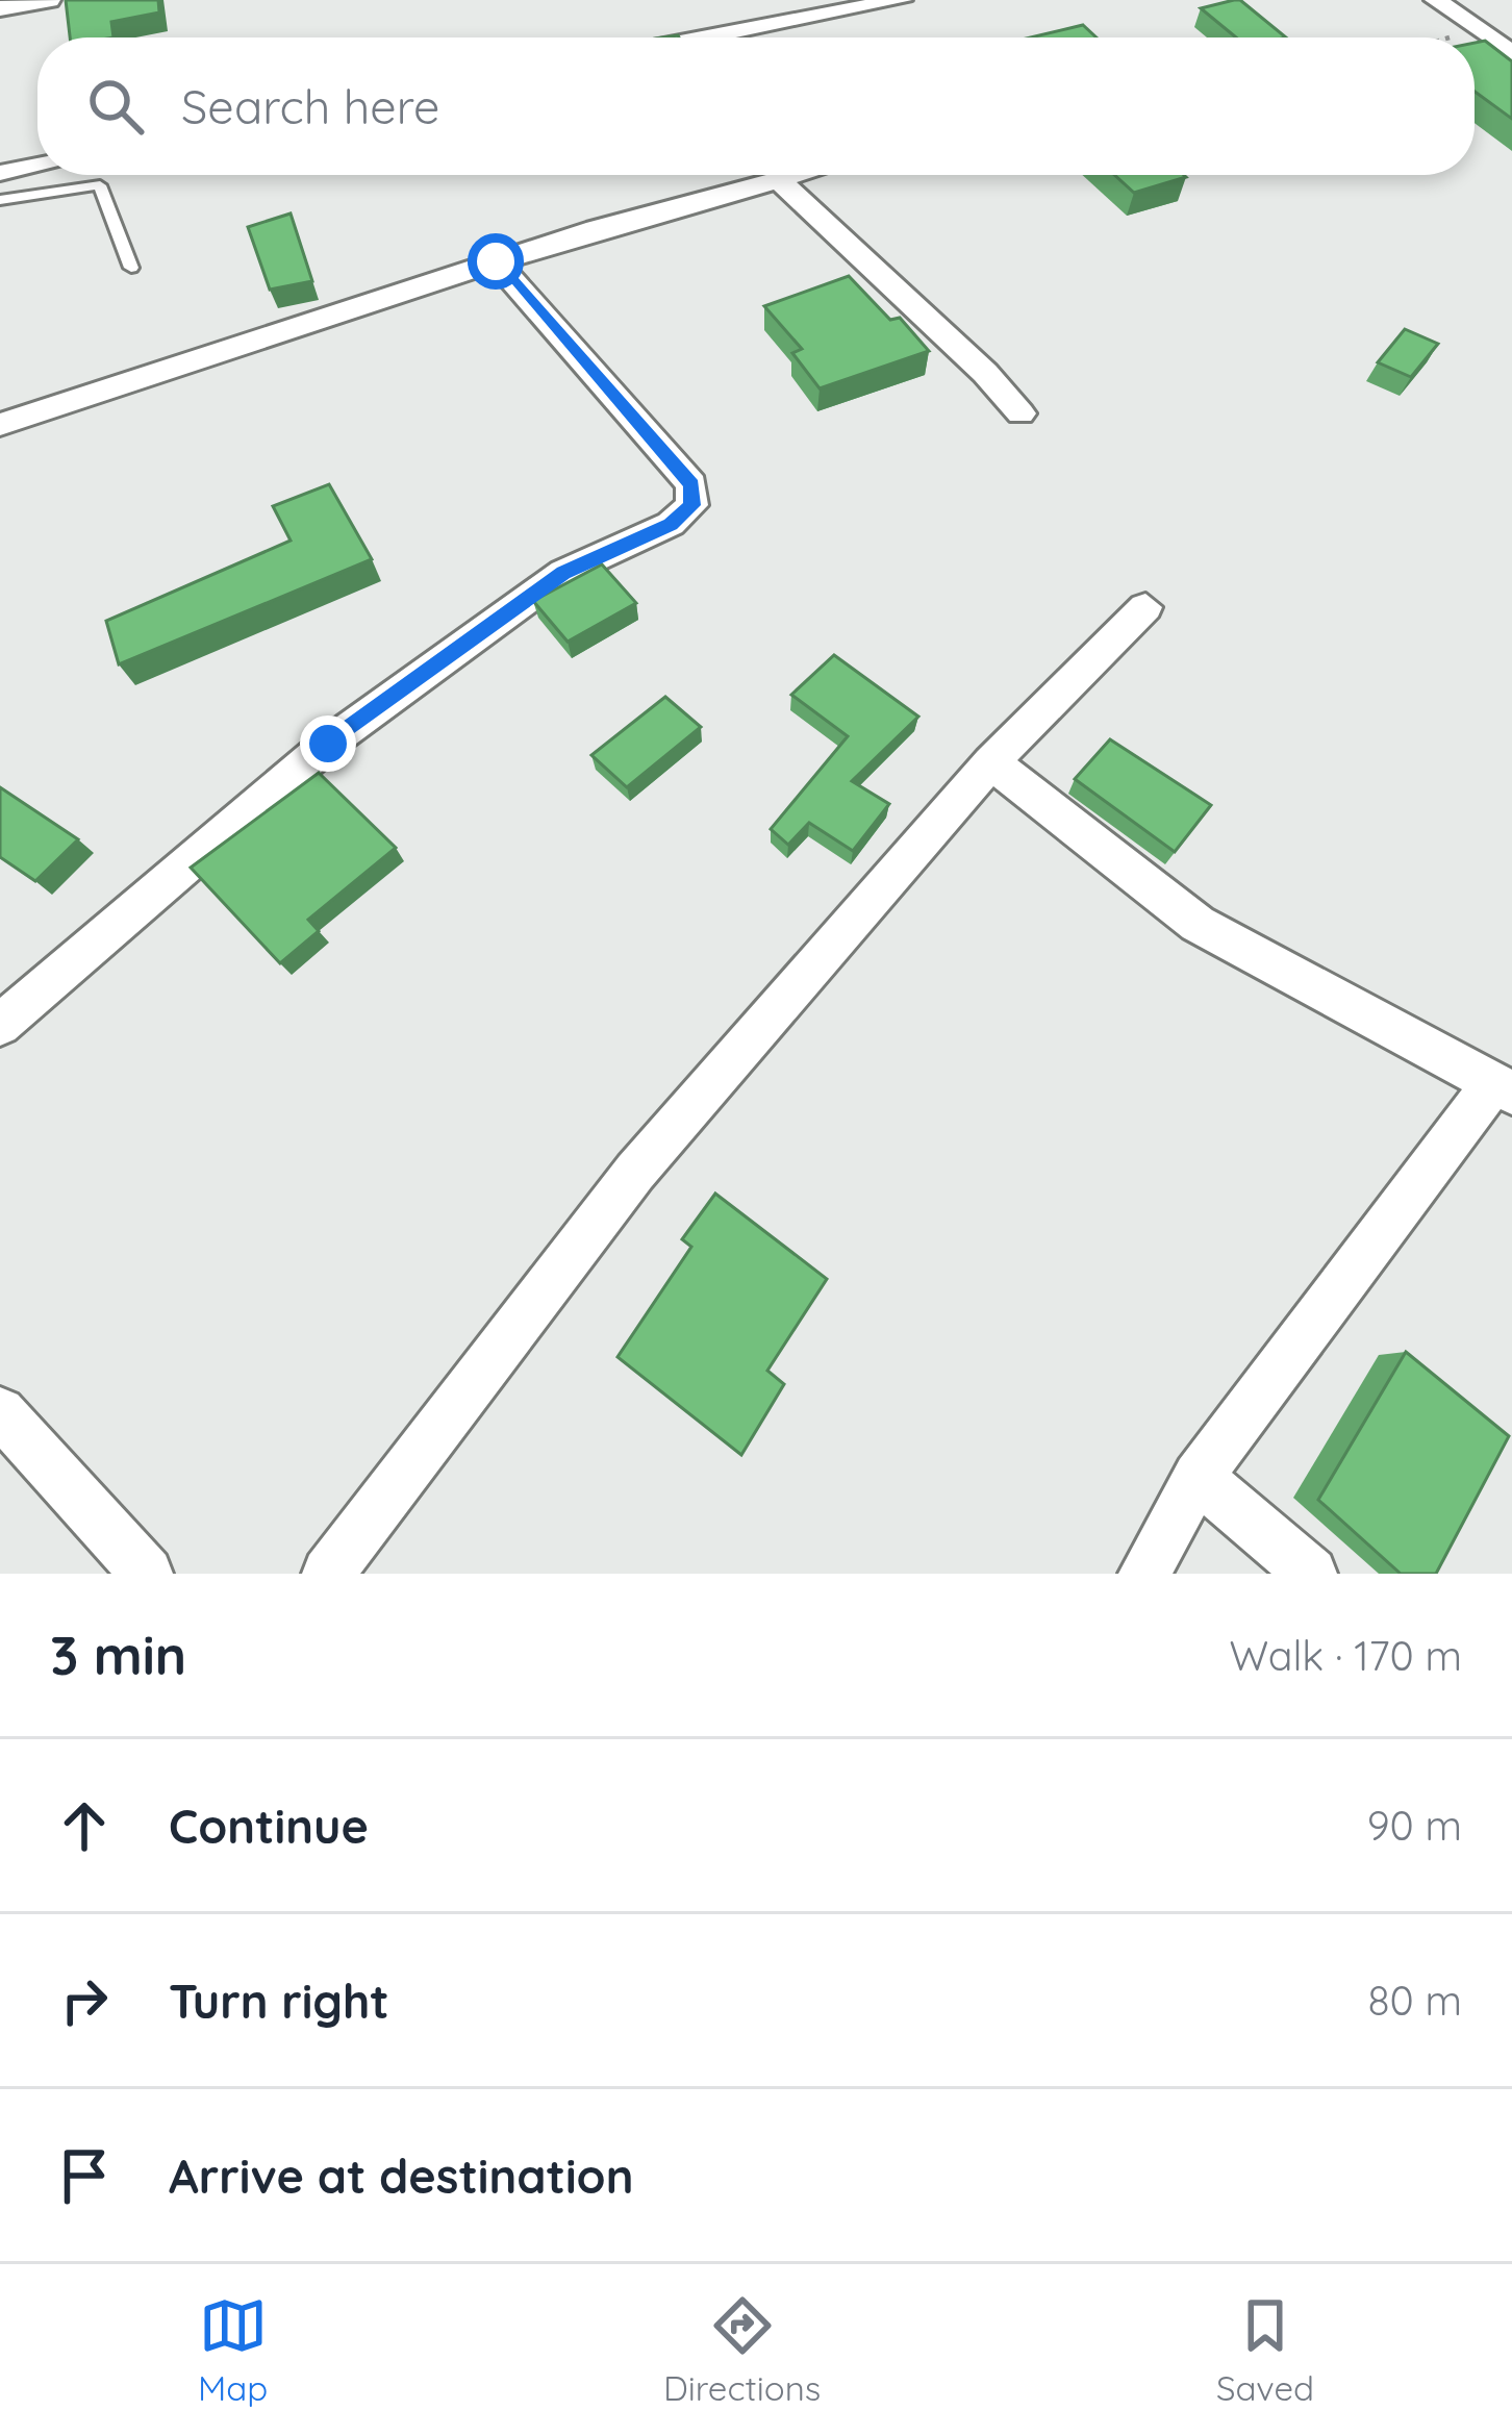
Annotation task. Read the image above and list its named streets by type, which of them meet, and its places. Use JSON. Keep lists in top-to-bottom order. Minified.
{"page":{"search":"Search here","heading":["3 min","Walk · 170 m"],"list":[["Continue","90 m"],["Turn right","80 m"],"Arrive at destination"],"nav":["Map","Directions","Saved"]}}
